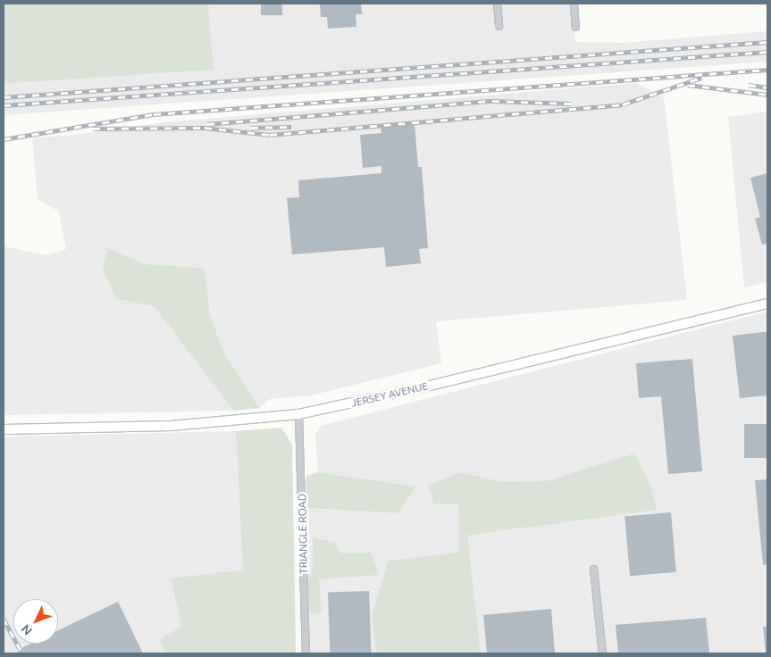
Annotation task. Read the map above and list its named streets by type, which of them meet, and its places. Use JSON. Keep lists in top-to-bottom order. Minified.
{"streets":{"street":["JERSEY AVENUE","TRIANGLE ROAD"]},"crossings":[["JERSEY AVENUE","TRIANGLE ROAD"]],"north":"bottom left"}
